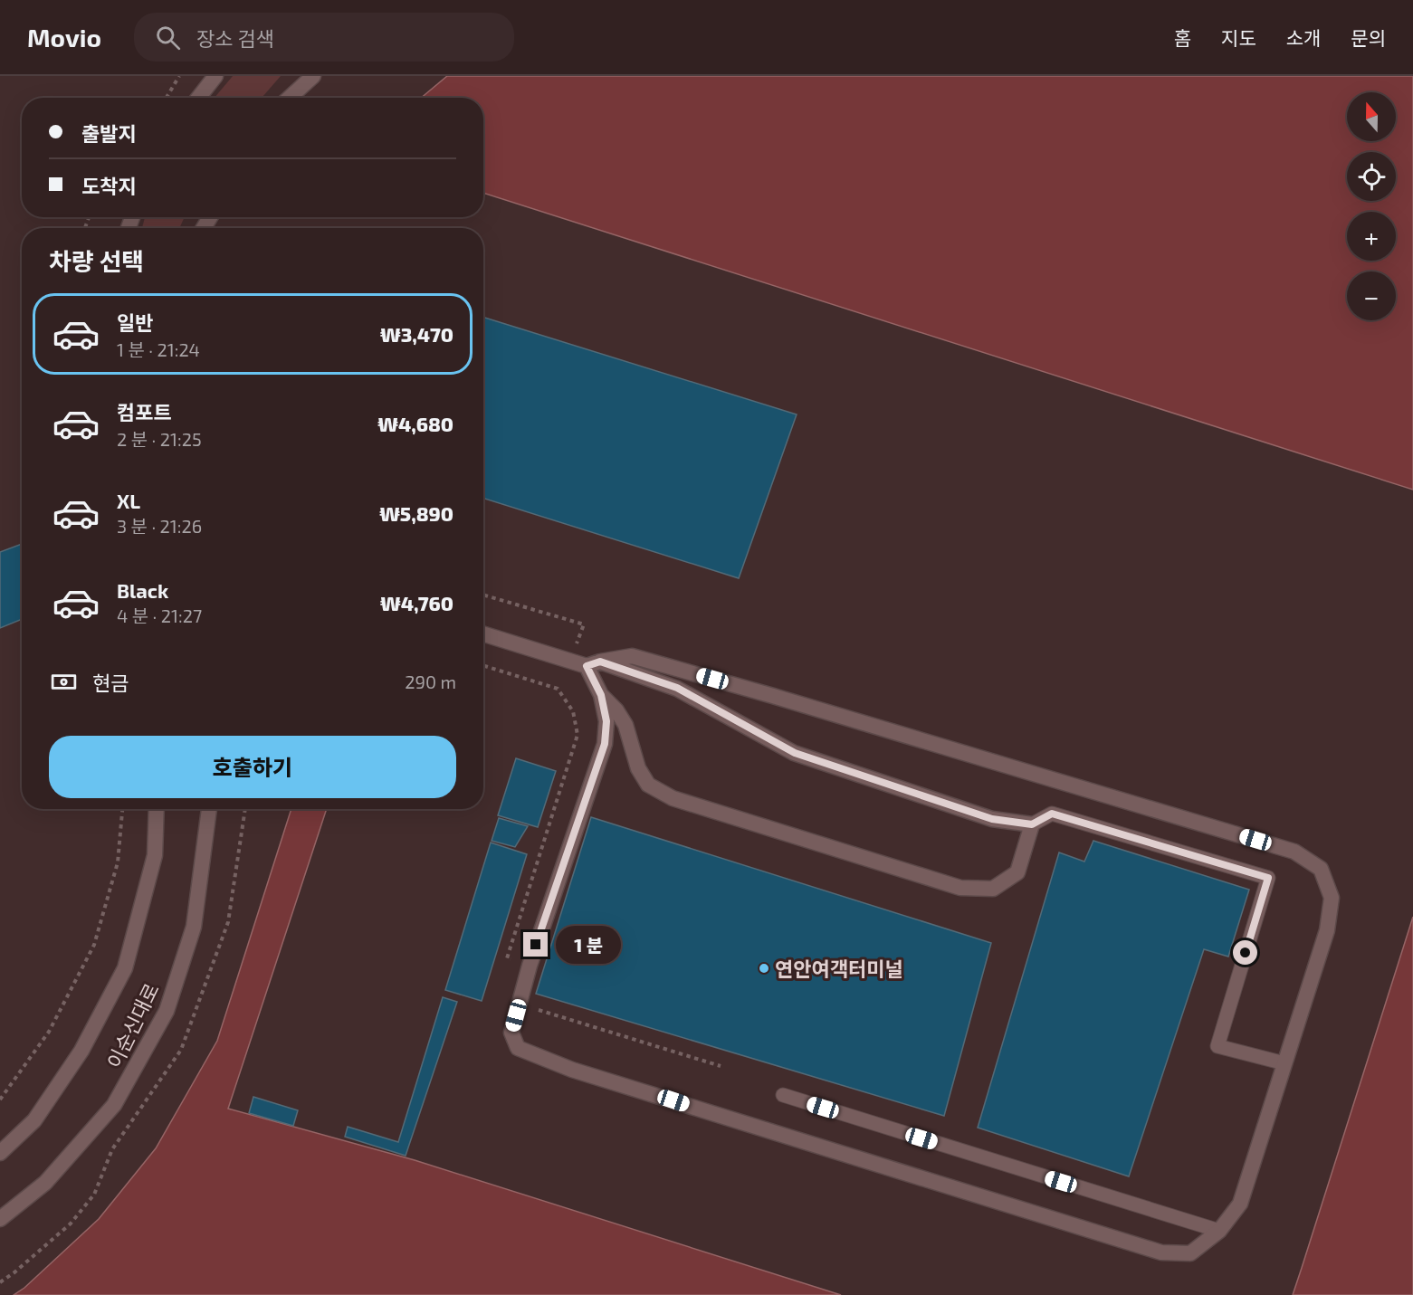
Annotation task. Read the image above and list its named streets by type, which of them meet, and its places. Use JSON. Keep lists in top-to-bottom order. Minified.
{"streets":{"street":["이순신대로"]},"places":["연안여객터미널"],"north":"top","page":{"header":"Movio","search":"장소 검색","nav":["홈","지도","소개","문의"],"map_buttons":["+","−"],"banner":["출발지","도착지"],"heading":"차량 선택","list":[{"name":"일반","note":"1 분 · 21:24","value":"₩3,470"},{"name":"컴포트","note":"2 분 · 21:25","value":"₩4,680"},{"name":"XL","note":"3 분 · 21:26","value":"₩5,890"},{"name":"Black","note":"4 분 · 21:27","value":"₩4,760"}],"pay":["현금","290 m"],"buttons":"호출하기","bubble":"1 분"}}
